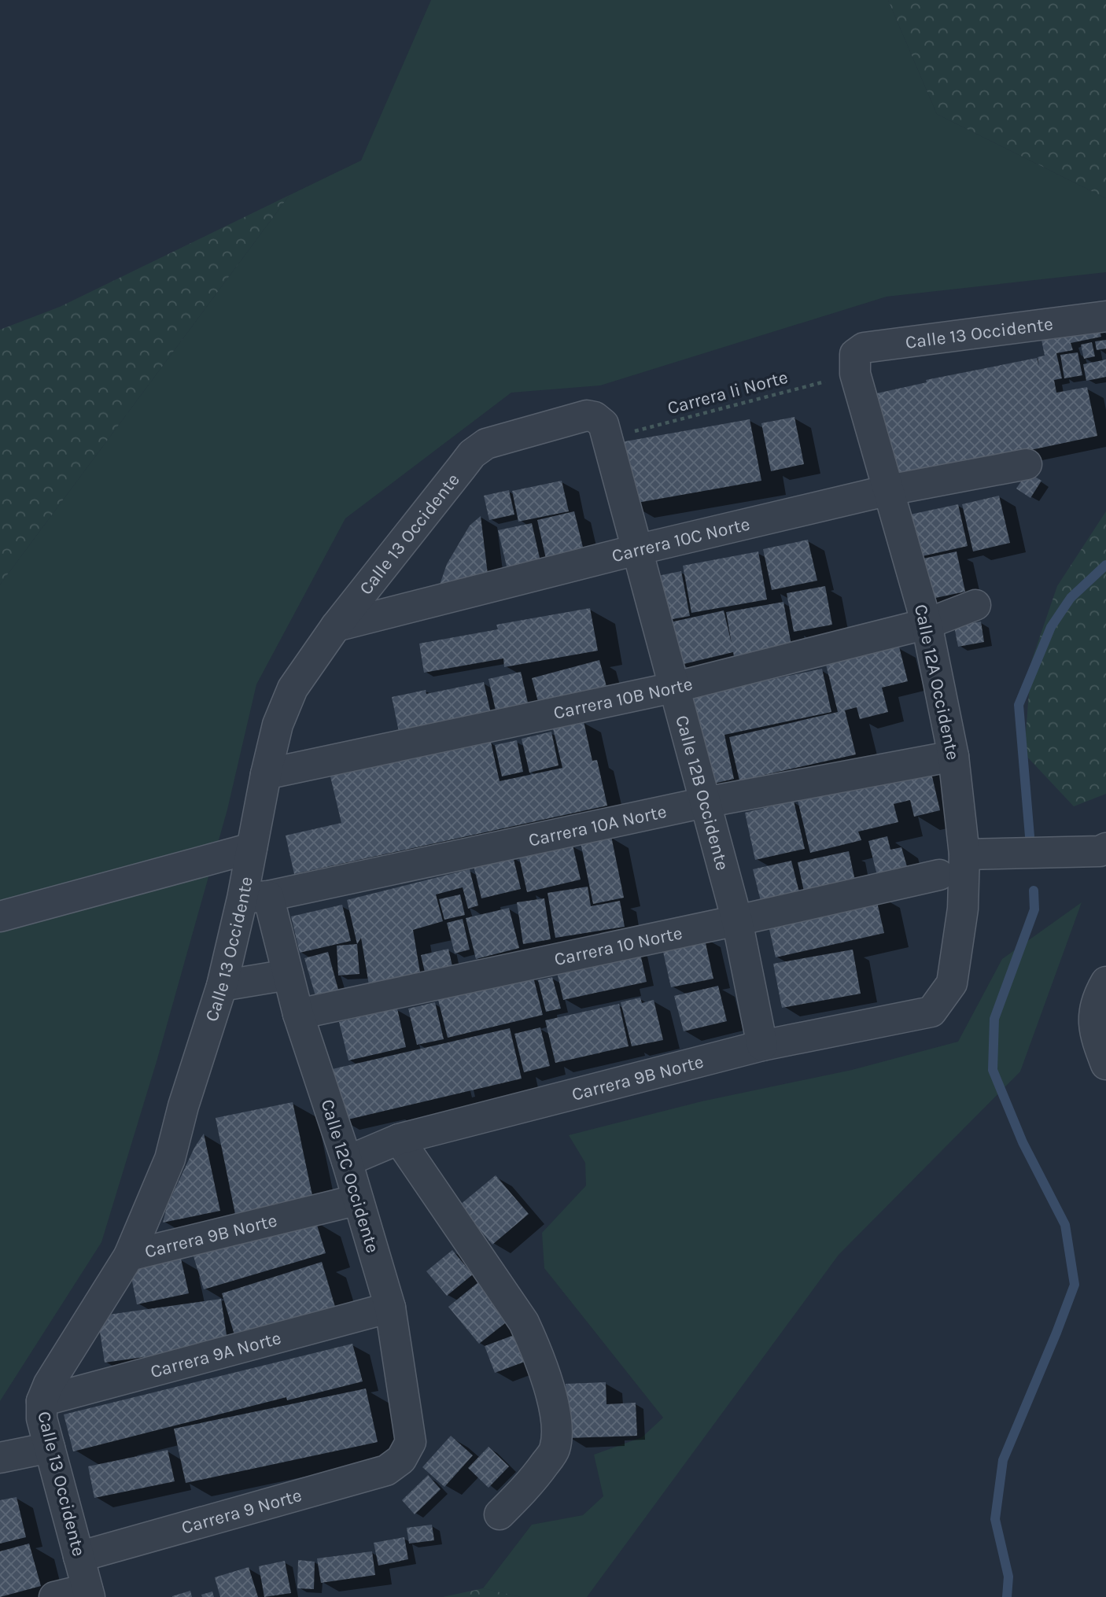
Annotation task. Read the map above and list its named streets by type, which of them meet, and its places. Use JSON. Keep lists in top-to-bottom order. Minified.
{"streets":{"street":["Calle 13 Occidente","Carrera 10C Norte","Calle 12A Occidente","Carrera 10B Norte","Calle 12B Occidente","Carrera 10A Norte","Carrera 10 Norte","Carrera 9B Norte","Calle 12C Occidente","Carrera 9A Norte","Carrera 9 Norte"],"path":["Carrera Ii Norte"]},"crossings":[["Calle 13 Occidente","Carrera Ii Norte"],["Calle 13 Occidente","Carrera 10C Norte"],["Calle 13 Occidente","Calle 12A Occidente"],["Calle 13 Occidente","Carrera 10B Norte"],["Calle 13 Occidente","Calle 12B Occidente"],["Calle 13 Occidente","Carrera 10A Norte"],["Calle 13 Occidente","Carrera 9B Norte"],["Calle 13 Occidente","Calle 12C Occidente"],["Calle 13 Occidente","Carrera 9A Norte"],["Calle 13 Occidente","Carrera 9 Norte"],["Carrera Ii Norte","Calle 12A Occidente"],["Carrera Ii Norte","Calle 12B Occidente"],["Carrera 10C Norte","Calle 12A Occidente"],["Carrera 10C Norte","Calle 12B Occidente"],["Calle 12A Occidente","Carrera 10B Norte"],["Calle 12A Occidente","Carrera 10A Norte"],["Calle 12A Occidente","Carrera 9B Norte"],["Carrera 10B Norte","Calle 12B Occidente"],["Calle 12B Occidente","Carrera 10A Norte"],["Calle 12B Occidente","Carrera 10 Norte"],["Calle 12B Occidente","Carrera 9B Norte"],["Carrera 10A Norte","Calle 12C Occidente"],["Carrera 10 Norte","Calle 12C Occidente"],["Carrera 9B Norte","Calle 12C Occidente"],["Calle 12C Occidente","Carrera 9A Norte"],["Calle 12C Occidente","Carrera 9 Norte"]]}
